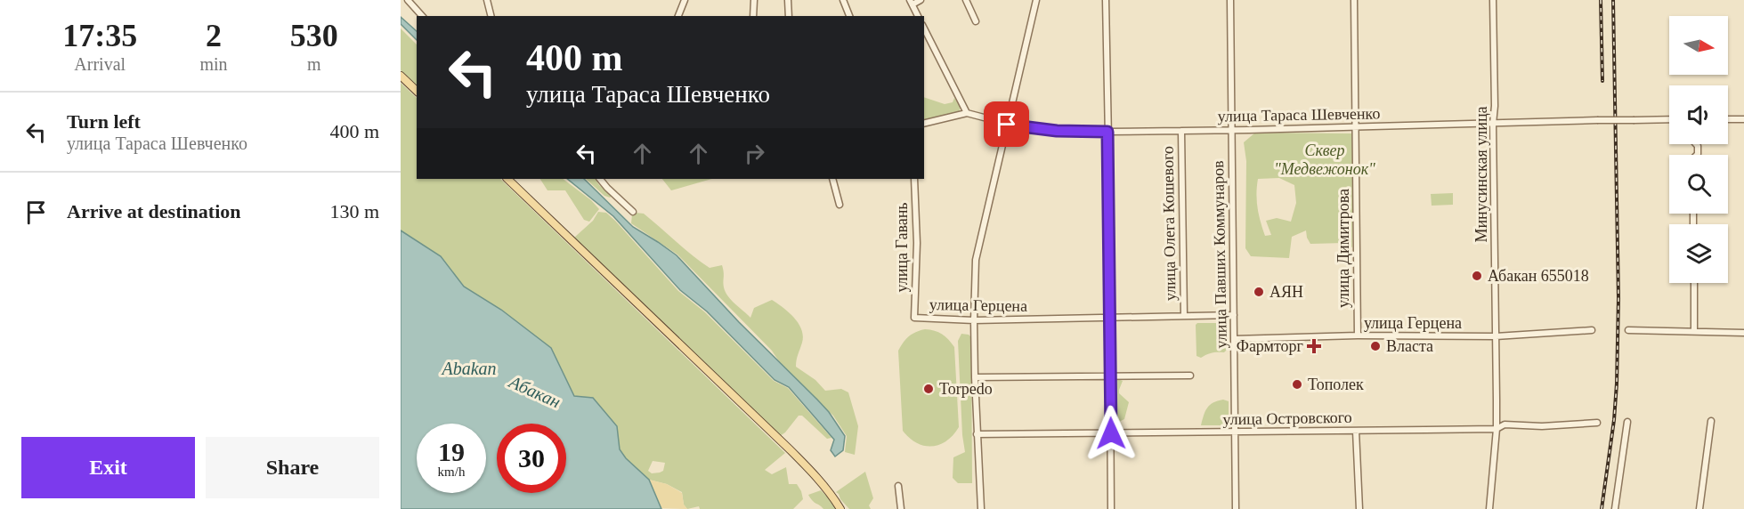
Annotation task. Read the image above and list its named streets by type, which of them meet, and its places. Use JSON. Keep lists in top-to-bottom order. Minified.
{"streets":{"street":["улица Тараса Шевченко","Минусинская улица","улица Олега Кошевого","улица Гавань","улица Димитрова","улица Павших Коммунаров","улица Герцена","улица Островского"]},"crossings":[["улица Тараса Шевченко","Минусинская улица"],["улица Тараса Шевченко","улица Олега Кошевого"],["улица Тараса Шевченко","улица Димитрова"],["улица Тараса Шевченко","улица Павших Коммунаров"],["Минусинская улица","улица Герцена"],["Минусинская улица","улица Островского"],["улица Олега Кошевого","улица Герцена"],["улица Гавань","улица Герцена"],["улица Димитрова","улица Герцена"],["улица Павших Коммунаров","улица Герцена"],["улица Павших Коммунаров","улица Островского"]],"water":["Abakan","Абакан"],"parks":["Сквер \"Медвежонок\""],"places":{"other":["Абакан 655018","АЯН","Власта","Тополек","Torpedo"],"health":["Фармторг"]},"north":"right","page":{"eta":["17:35","Arrival","2","min","530","m"],"turn":["400 m","улица Тараса Шевченко"],"list":[{"name":"Turn left","note":"улица Тараса Шевченко","value":"400 m"},{"name":"Arrive at destination","value":"130 m"}],"speed":"19 km/h","limit":"30","buttons":["Exit","Share"]}}
